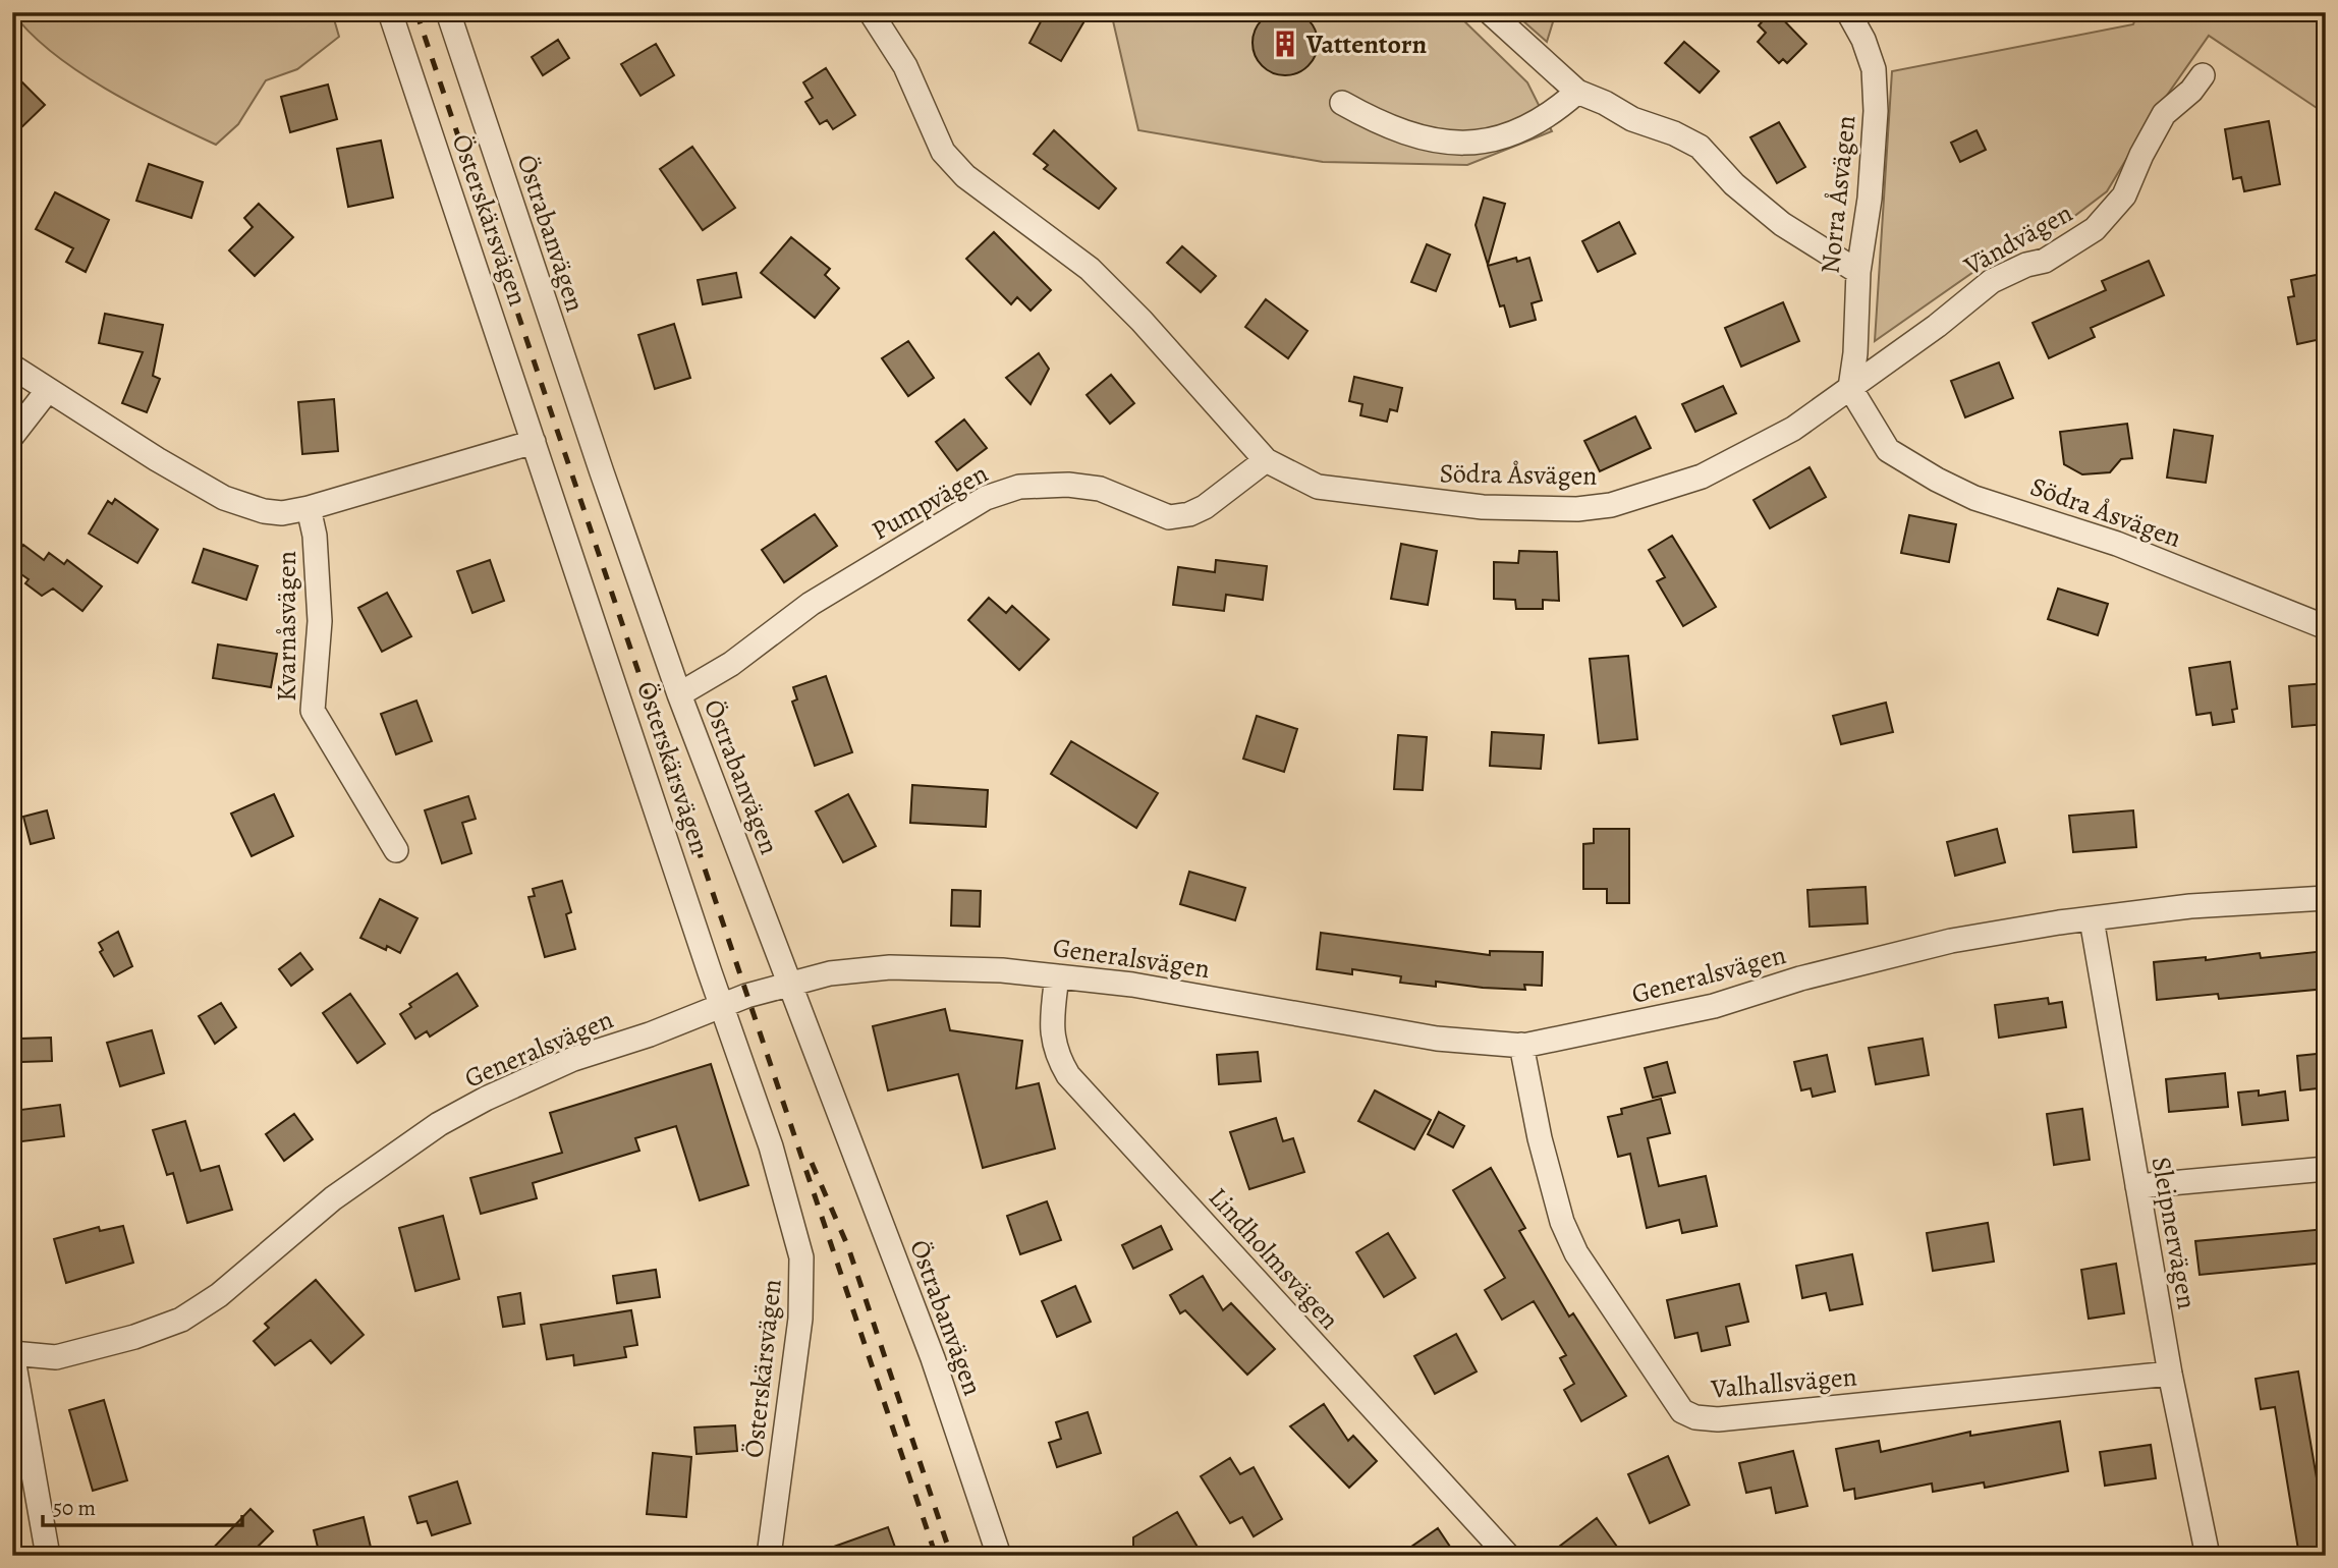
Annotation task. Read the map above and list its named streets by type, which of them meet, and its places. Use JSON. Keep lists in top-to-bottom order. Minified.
{"streets":{"street":["Norra Åsvägen","Österskärsvägen","Östrabanvägen","Vändvägen","Södra Åsvägen","Pumpvägen","Kvarnåsvägen","Generalsvägen","Sleipnervägen","Lindholmsvägen","Valhallsvägen"]},"crossings":[["Norra Åsvägen","Vändvägen"],["Norra Åsvägen","Södra Åsvägen"],["Österskärsvägen","Kvarnåsvägen"],["Österskärsvägen","Generalsvägen"],["Östrabanvägen","Pumpvägen"],["Östrabanvägen","Generalsvägen"],["Vändvägen","Södra Åsvägen"],["Södra Åsvägen","Pumpvägen"],["Generalsvägen","Sleipnervägen"],["Generalsvägen","Lindholmsvägen"],["Generalsvägen","Valhallsvägen"],["Sleipnervägen","Valhallsvägen"]],"places":{"building":["Vattentorn"]},"scale_bar":"50 m"}
